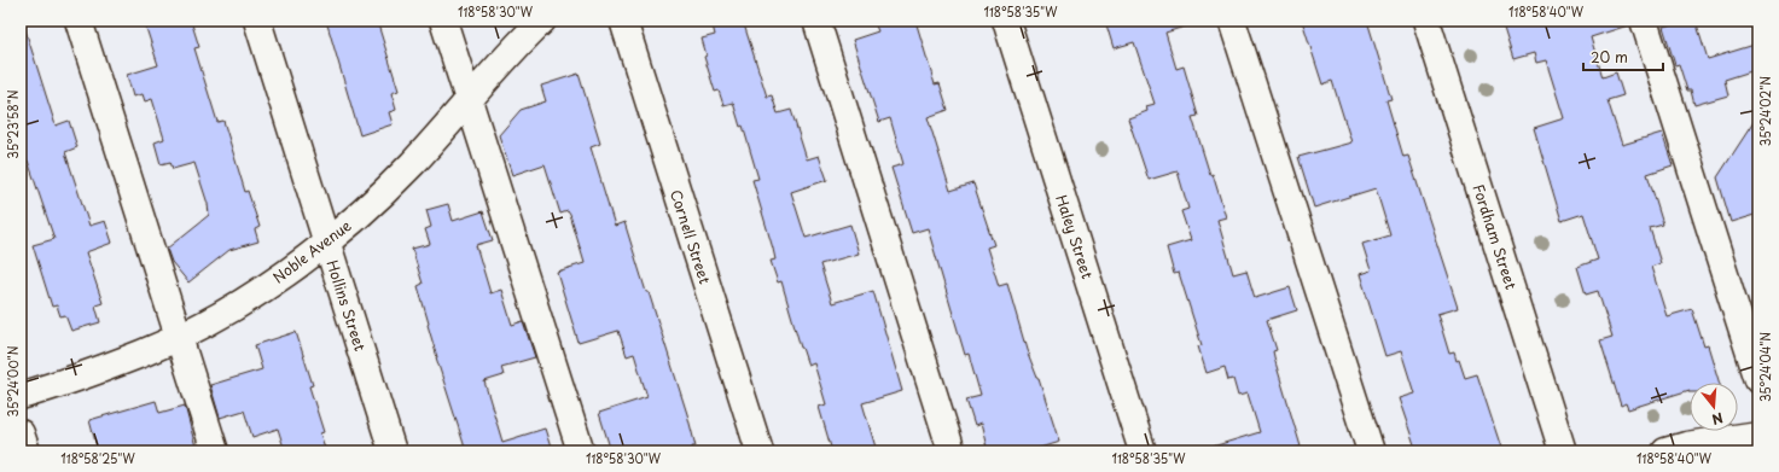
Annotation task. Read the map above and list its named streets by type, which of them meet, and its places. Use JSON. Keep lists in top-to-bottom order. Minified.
{"streets":{"street":["Cornell Street","Haley Street","Fordham Street","Noble Avenue","Hollins Street"]},"crossings":[["Noble Avenue","Hollins Street"]],"scale_bar":"20 m","north":"bottom","coordinates":["118°58'30\"W","118°58'35\"W","118°58'40\"W","35°24'02\"N","35°23'58\"N","35°24'04\"N","35°24'00\"N","118°58'25\"W"]}
